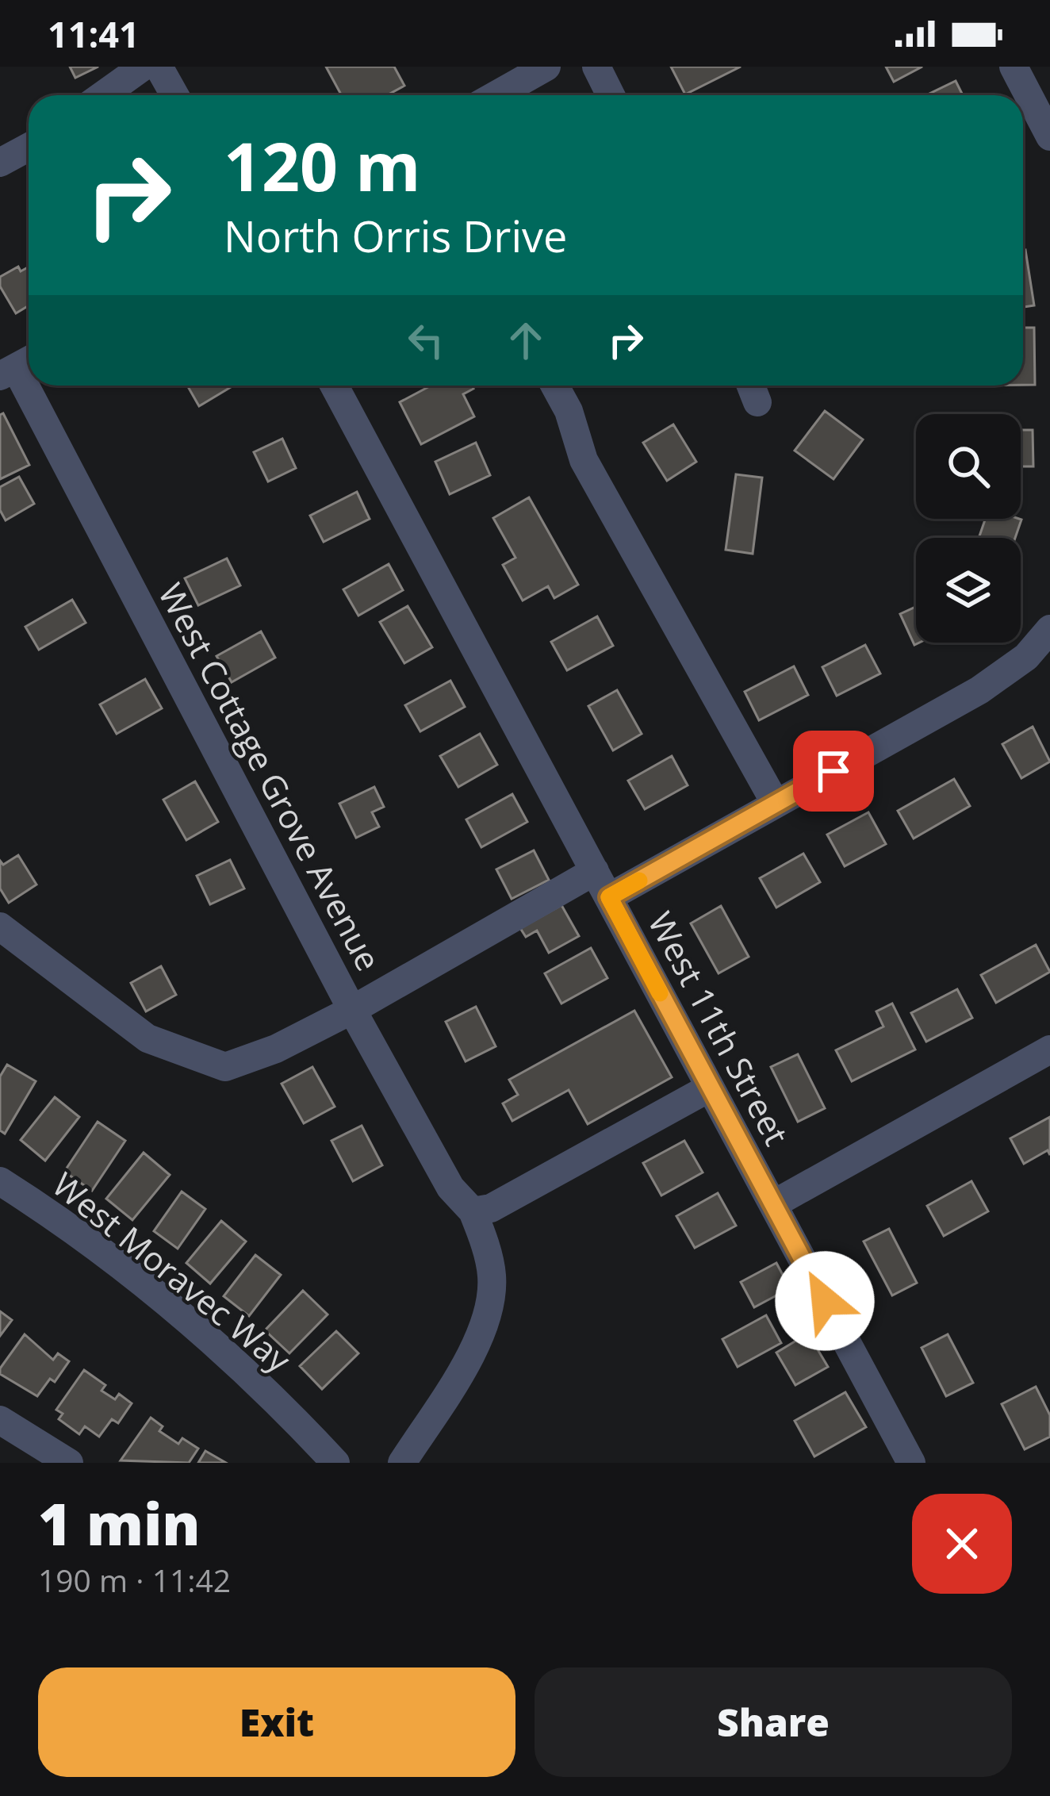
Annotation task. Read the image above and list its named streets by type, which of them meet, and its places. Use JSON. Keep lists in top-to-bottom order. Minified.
{"streets":{"street":["West Cottage Grove Avenue","West 11th Street","West Moravec Way"]},"page":{"status":"11:41","turn":["120 m","North Orris Drive"],"heading":["1 min","190 m · 11:42"],"buttons":["Exit","Share"]}}
